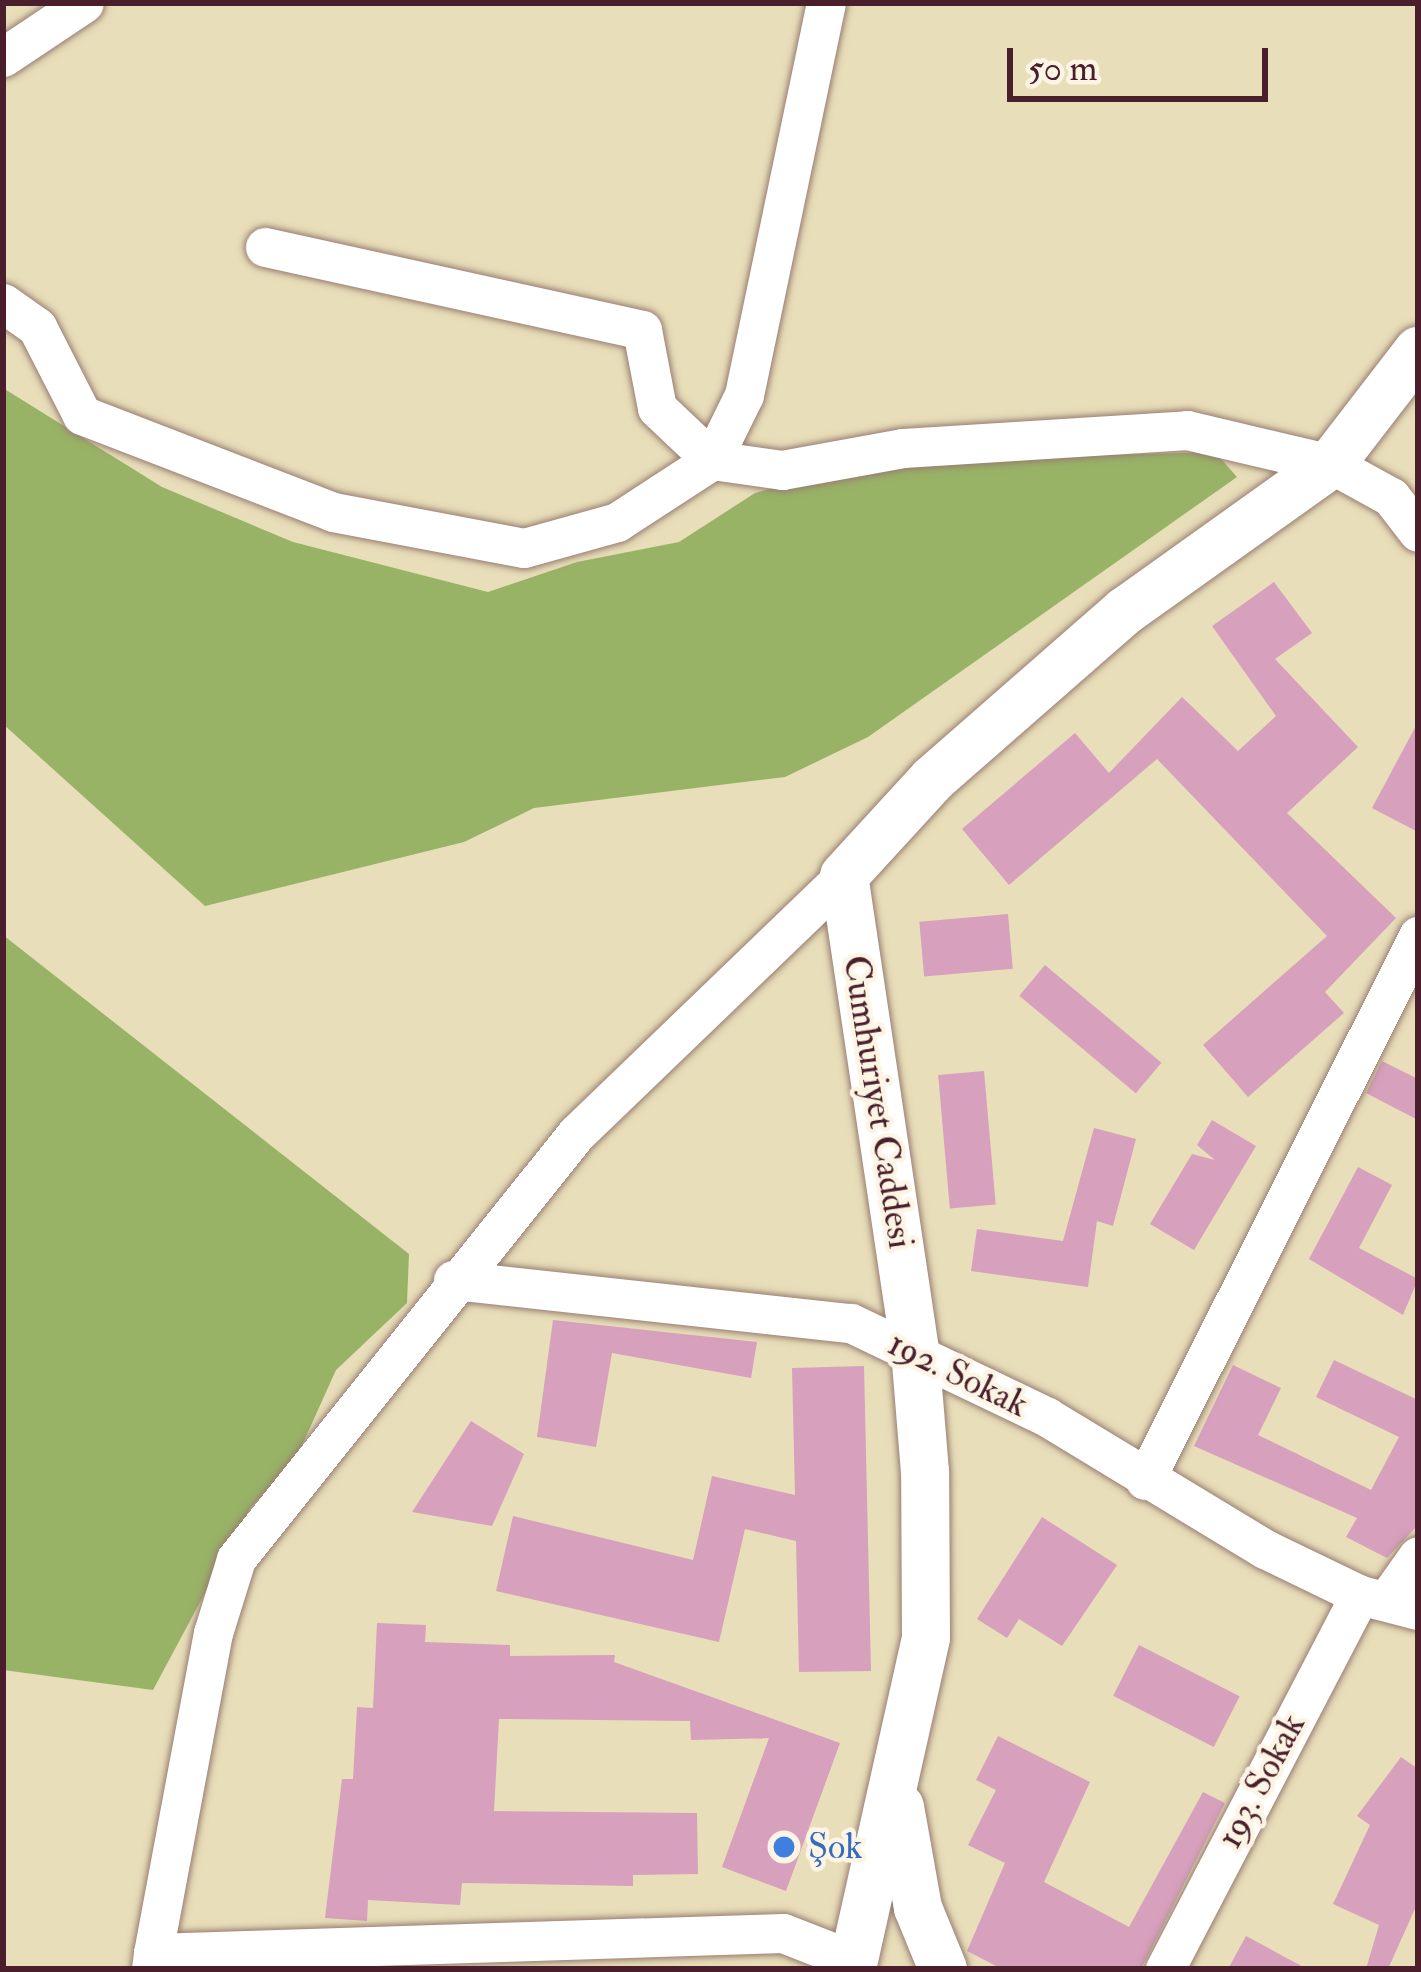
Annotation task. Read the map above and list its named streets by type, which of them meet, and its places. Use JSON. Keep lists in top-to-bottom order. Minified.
{"streets":{"street":["Cumhuriyet Caddesi","192. Sokak","193. Sokak"]},"crossings":[["Cumhuriyet Caddesi","192. Sokak"],["192. Sokak","193. Sokak"]],"places":["Şok"],"scale_bar":"50 m"}
